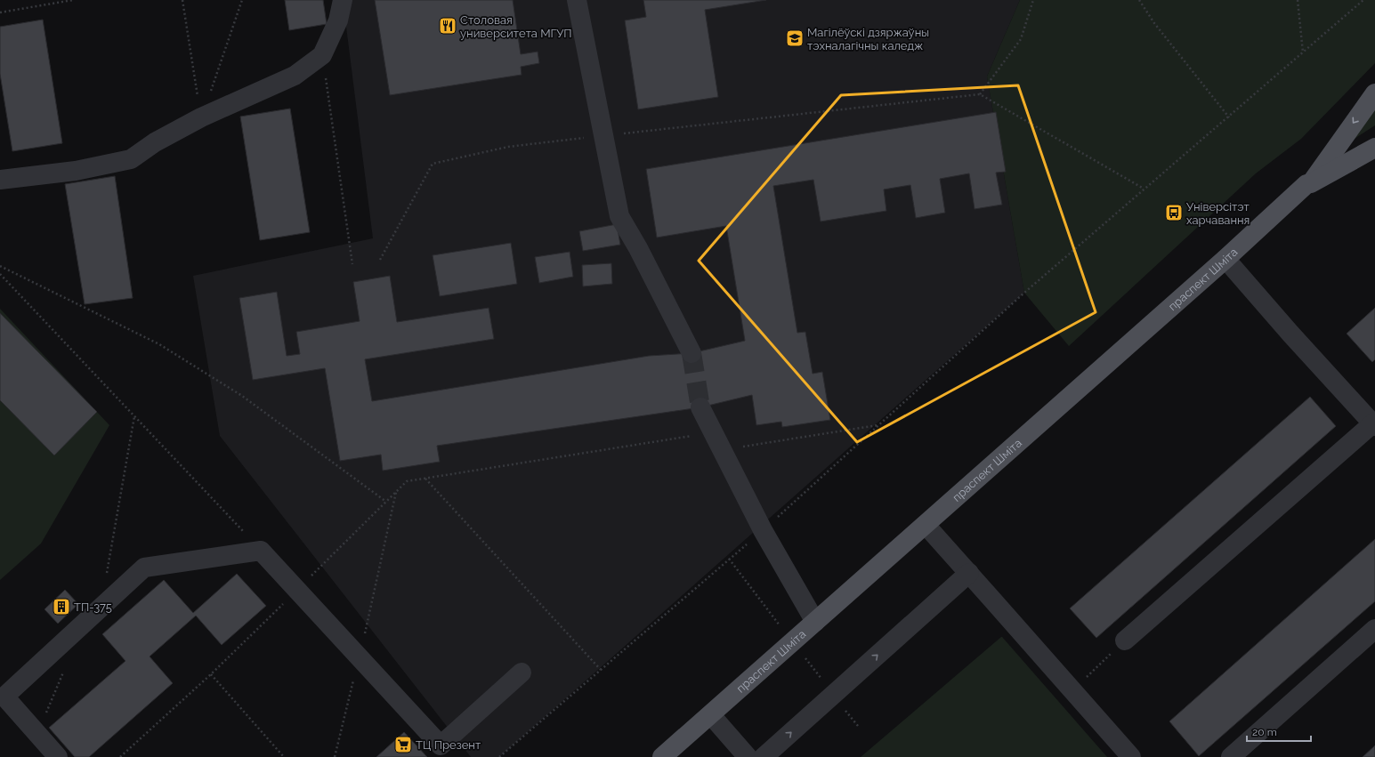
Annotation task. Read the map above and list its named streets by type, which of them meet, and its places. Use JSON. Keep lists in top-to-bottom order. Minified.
{"streets":{"main road":["праспект Шміта"]},"places":{"restaurant":["Столовая университета МГУП"],"school or university":["Магілёўскі дзяржаўны тэхналагічны каледж"],"bus stop":["Універсітэт харчавання"],"building":["ТП-375"],"supermarket":["ТЦ Презент"]},"scale_bar":"20 m"}
